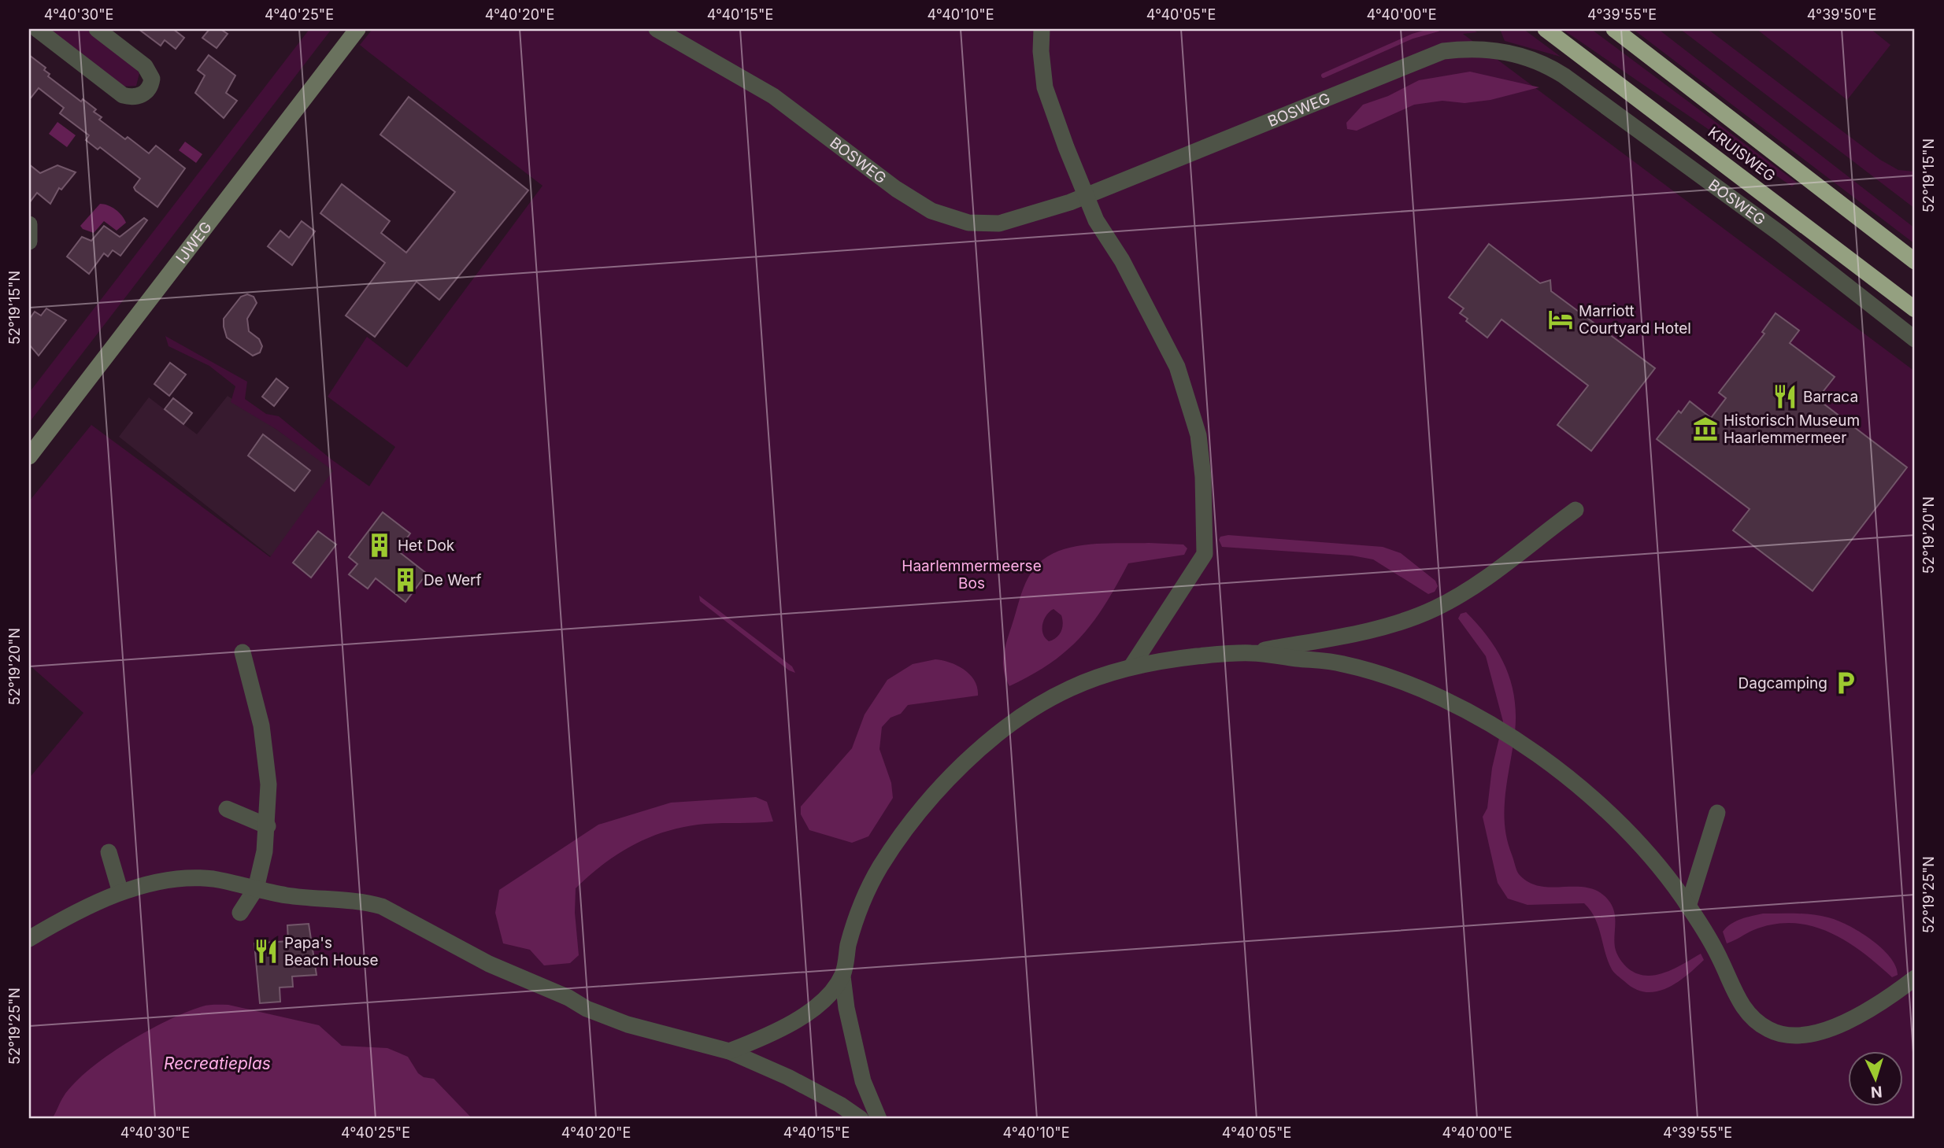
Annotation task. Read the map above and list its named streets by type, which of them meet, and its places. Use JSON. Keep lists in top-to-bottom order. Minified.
{"streets":{"highway":["KRUISWEG"],"street":["BOSWEG","IJWEG"]},"water":["Recreatieplas"],"parks":["Haarlemmermeerse Bos"],"places":{"hotel":["Marriott Courtyard Hotel"],"restaurant":["Barraca","Papa's Beach House"],"museum":["Historisch Museum Haarlemmermeer"],"building":["Het Dok","De Werf"],"parking":["Dagcamping"]},"north":"bottom","coordinates":["4°40'30\"E","4°40'25\"E","4°40'20\"E","4°40'15\"E","4°40'10\"E","4°40'05\"E","4°40'00\"E","4°39'55\"E","4°39'50\"E","52°19'15\"N","52°19'20\"N","52°19'25\"N"]}
